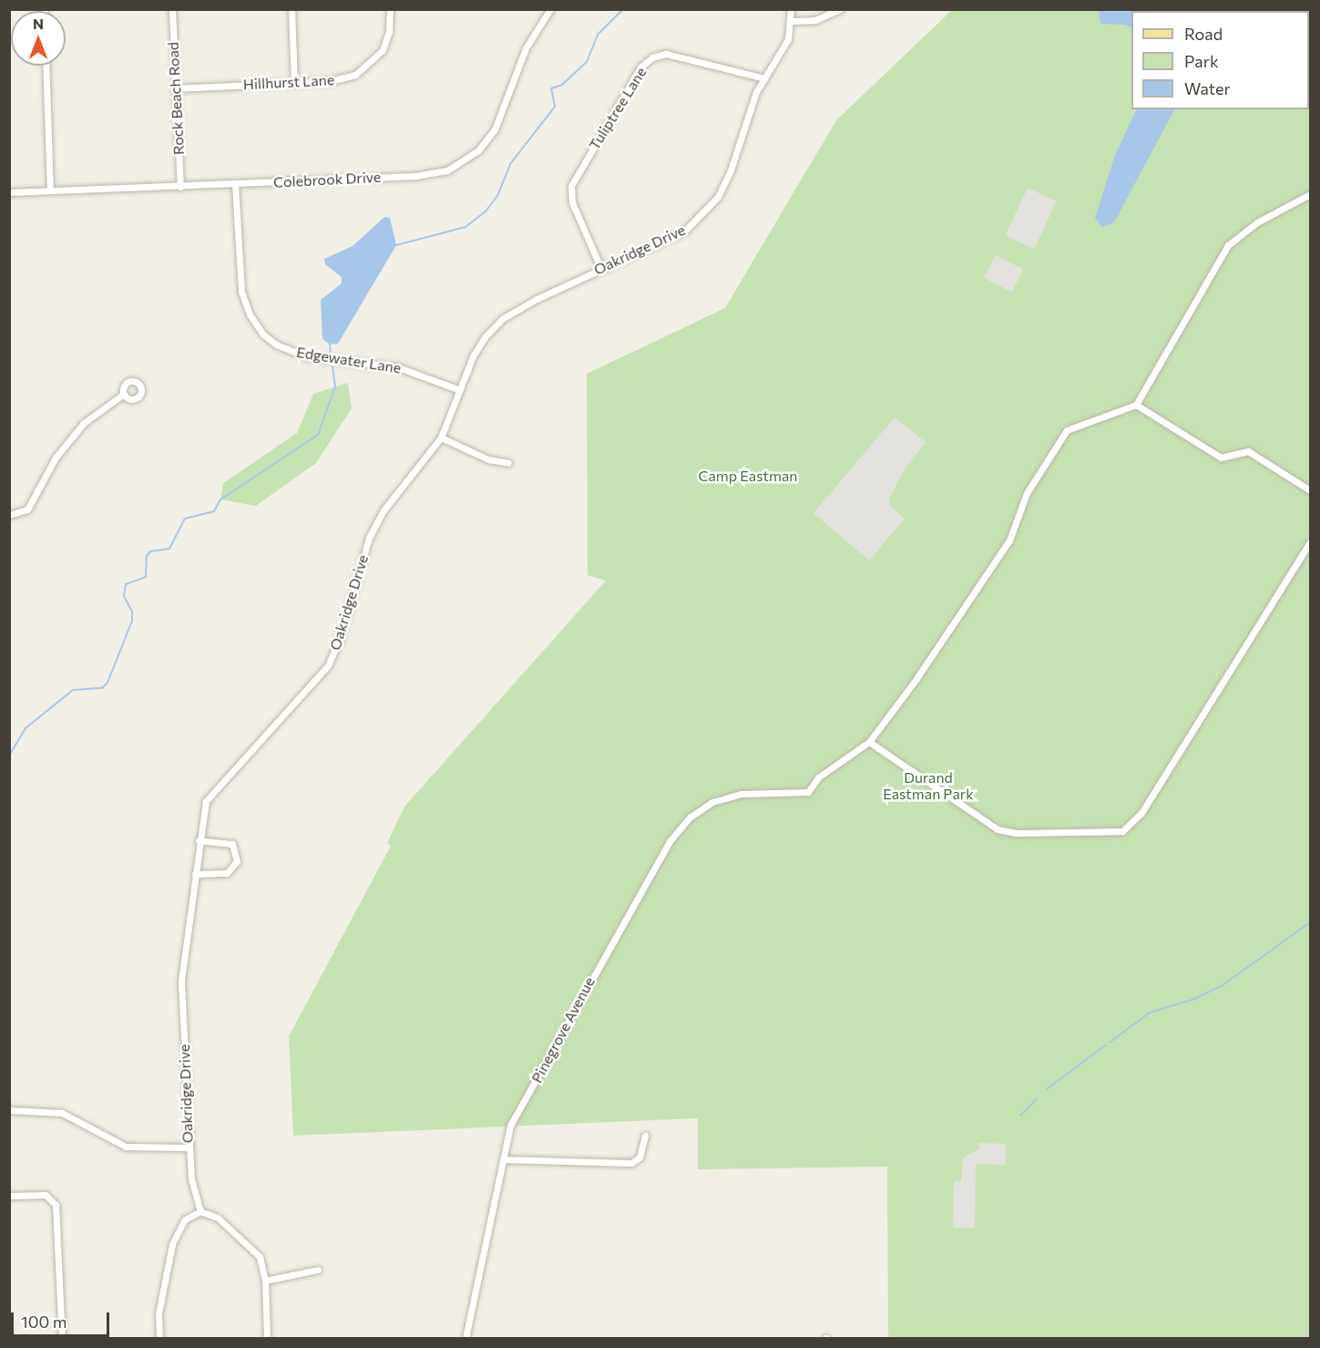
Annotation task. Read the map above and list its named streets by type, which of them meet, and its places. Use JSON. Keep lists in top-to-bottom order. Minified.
{"streets":{"street":["Hillhurst Lane","Rock Beach Road","Tuliptree Lane","Colebrook Drive","Oakridge Drive","Edgewater Lane","Pinegrove Avenue"]},"crossings":[["Hillhurst Lane","Rock Beach Road"],["Rock Beach Road","Colebrook Drive"],["Tuliptree Lane","Oakridge Drive"],["Colebrook Drive","Edgewater Lane"],["Oakridge Drive","Edgewater Lane"]],"parks":["Camp Eastman","Durand Eastman Park"],"legend":["Road","Park","Water"],"scale_bar":"100 m","north":"top"}
